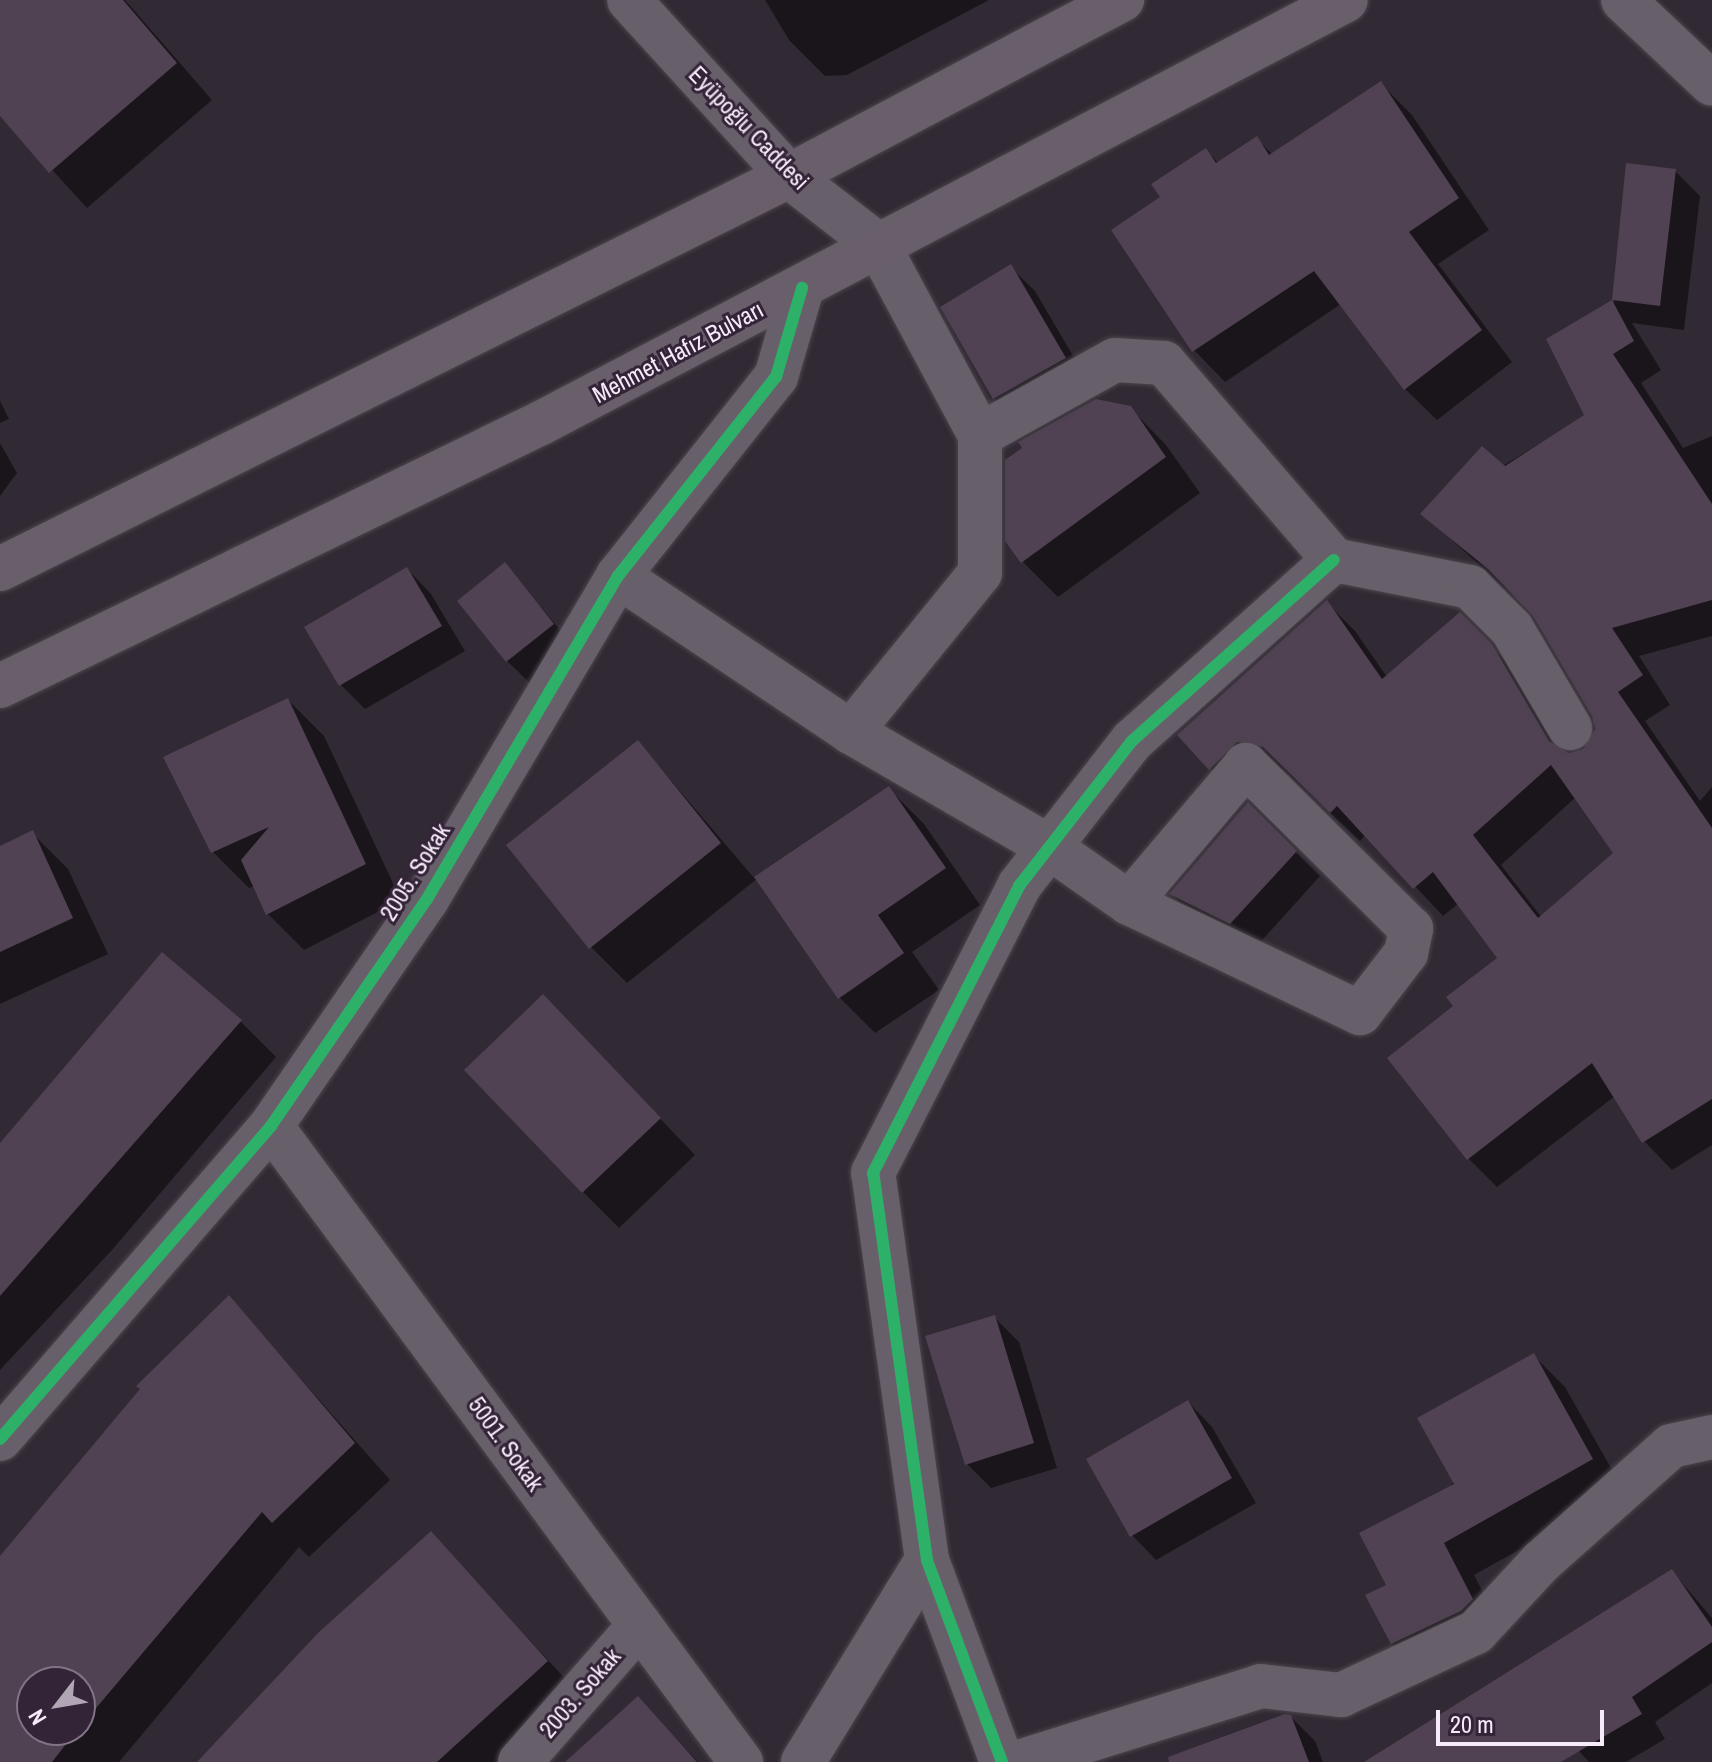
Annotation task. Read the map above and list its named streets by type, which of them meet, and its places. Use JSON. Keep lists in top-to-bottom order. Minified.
{"streets":{"main road":["Mehmet Hafız Bulvarı"],"street":["Eyüpoğlu Caddesi","2005. Sokak","5001. Sokak","2003. Sokak"]},"crossings":[["Eyüpoğlu Caddesi","Mehmet Hafız Bulvarı"],["Mehmet Hafız Bulvarı","2005. Sokak"],["2005. Sokak","5001. Sokak"],["5001. Sokak","2003. Sokak"]],"scale_bar":"20 m","north":"bottom left"}
